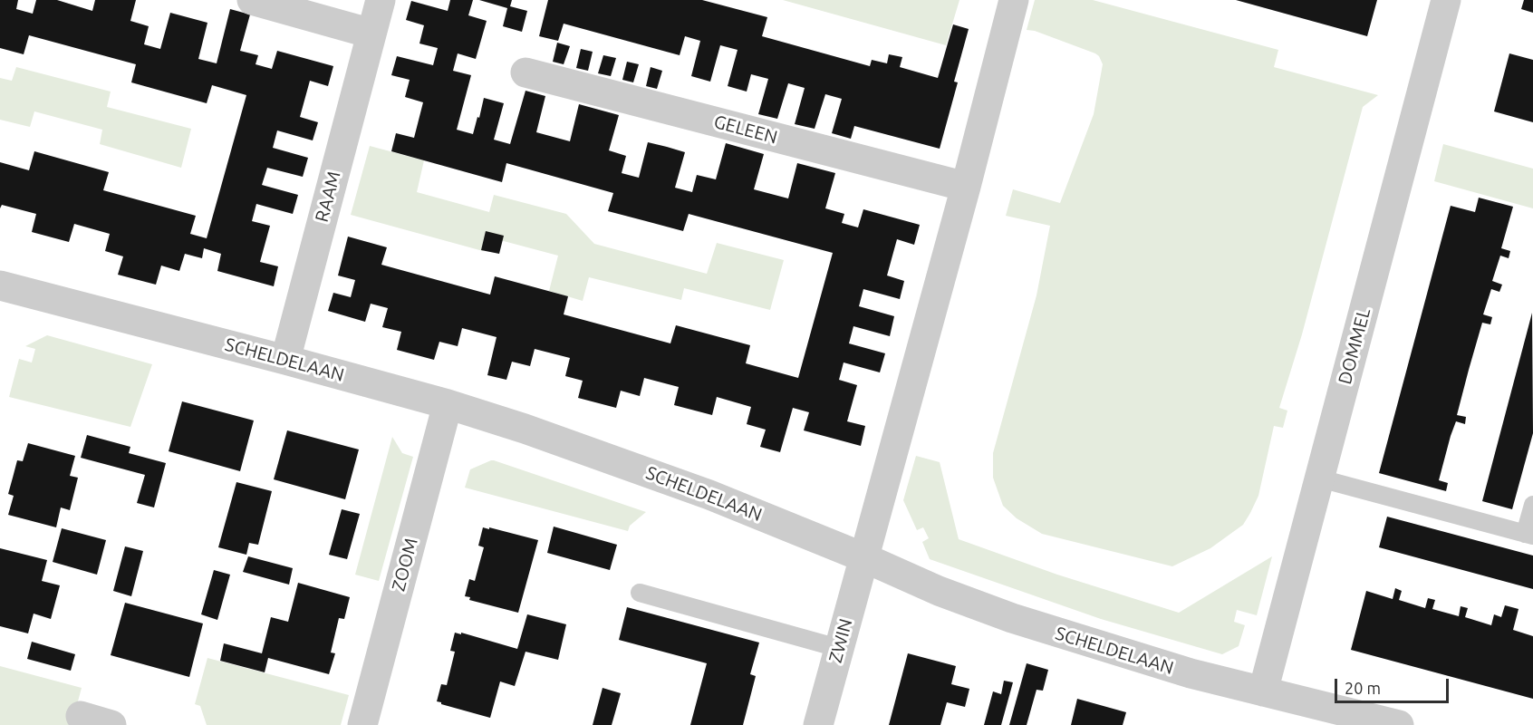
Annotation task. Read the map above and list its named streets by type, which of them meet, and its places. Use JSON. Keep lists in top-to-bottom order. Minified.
{"streets":{"street":["GELEEN","RAAM","DOMMEL","SCHELDELAAN","ZOOM","ZWIN"]},"crossings":[["RAAM","SCHELDELAAN"],["DOMMEL","SCHELDELAAN"],["SCHELDELAAN","ZOOM"],["SCHELDELAAN","ZWIN"]],"scale_bar":"20 m"}
